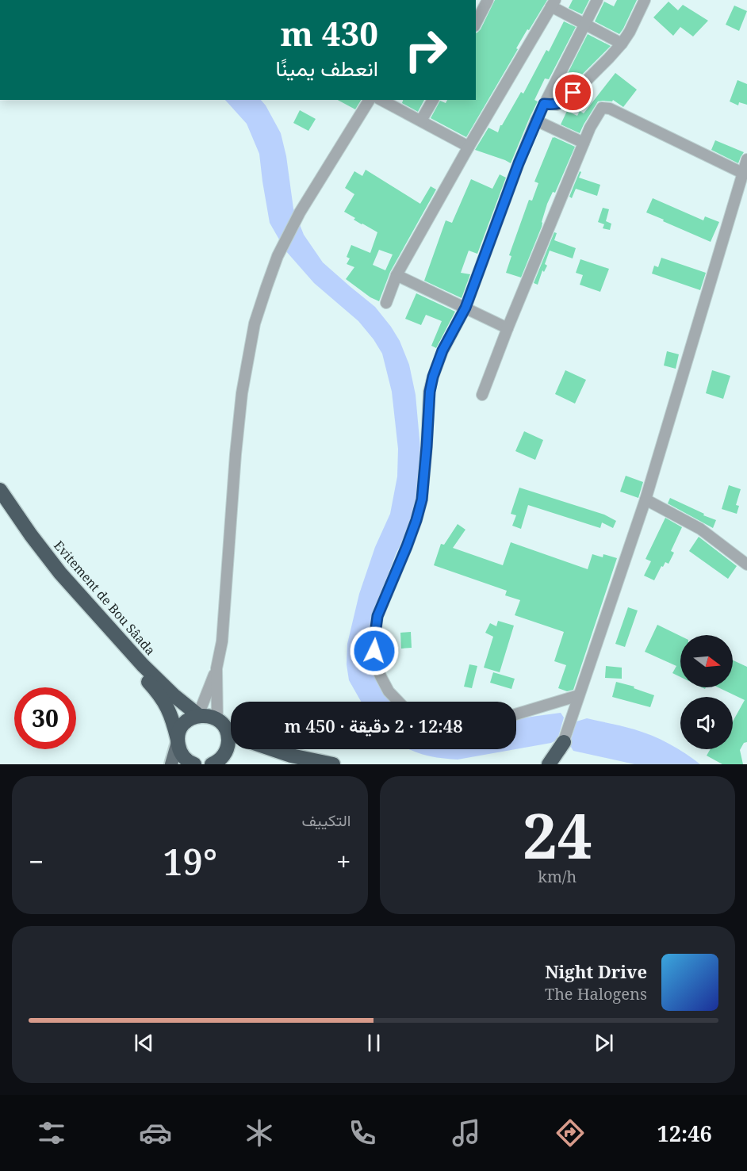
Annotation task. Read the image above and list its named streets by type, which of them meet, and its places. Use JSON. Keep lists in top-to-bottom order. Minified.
{"streets":{"highway":["Evitement de Bou Sâada"]},"north":"right","page":{"turn":["430 m","انعطف يمينًا"],"limit":"30","trip":"12:48 · 2 دقيقة · 450 m","tile":[["24","km/h"],"التكييف"],"heat":["−","19°","+"],"song":["Night Drive","The Halogens"],"tabs":"12:46"}}
